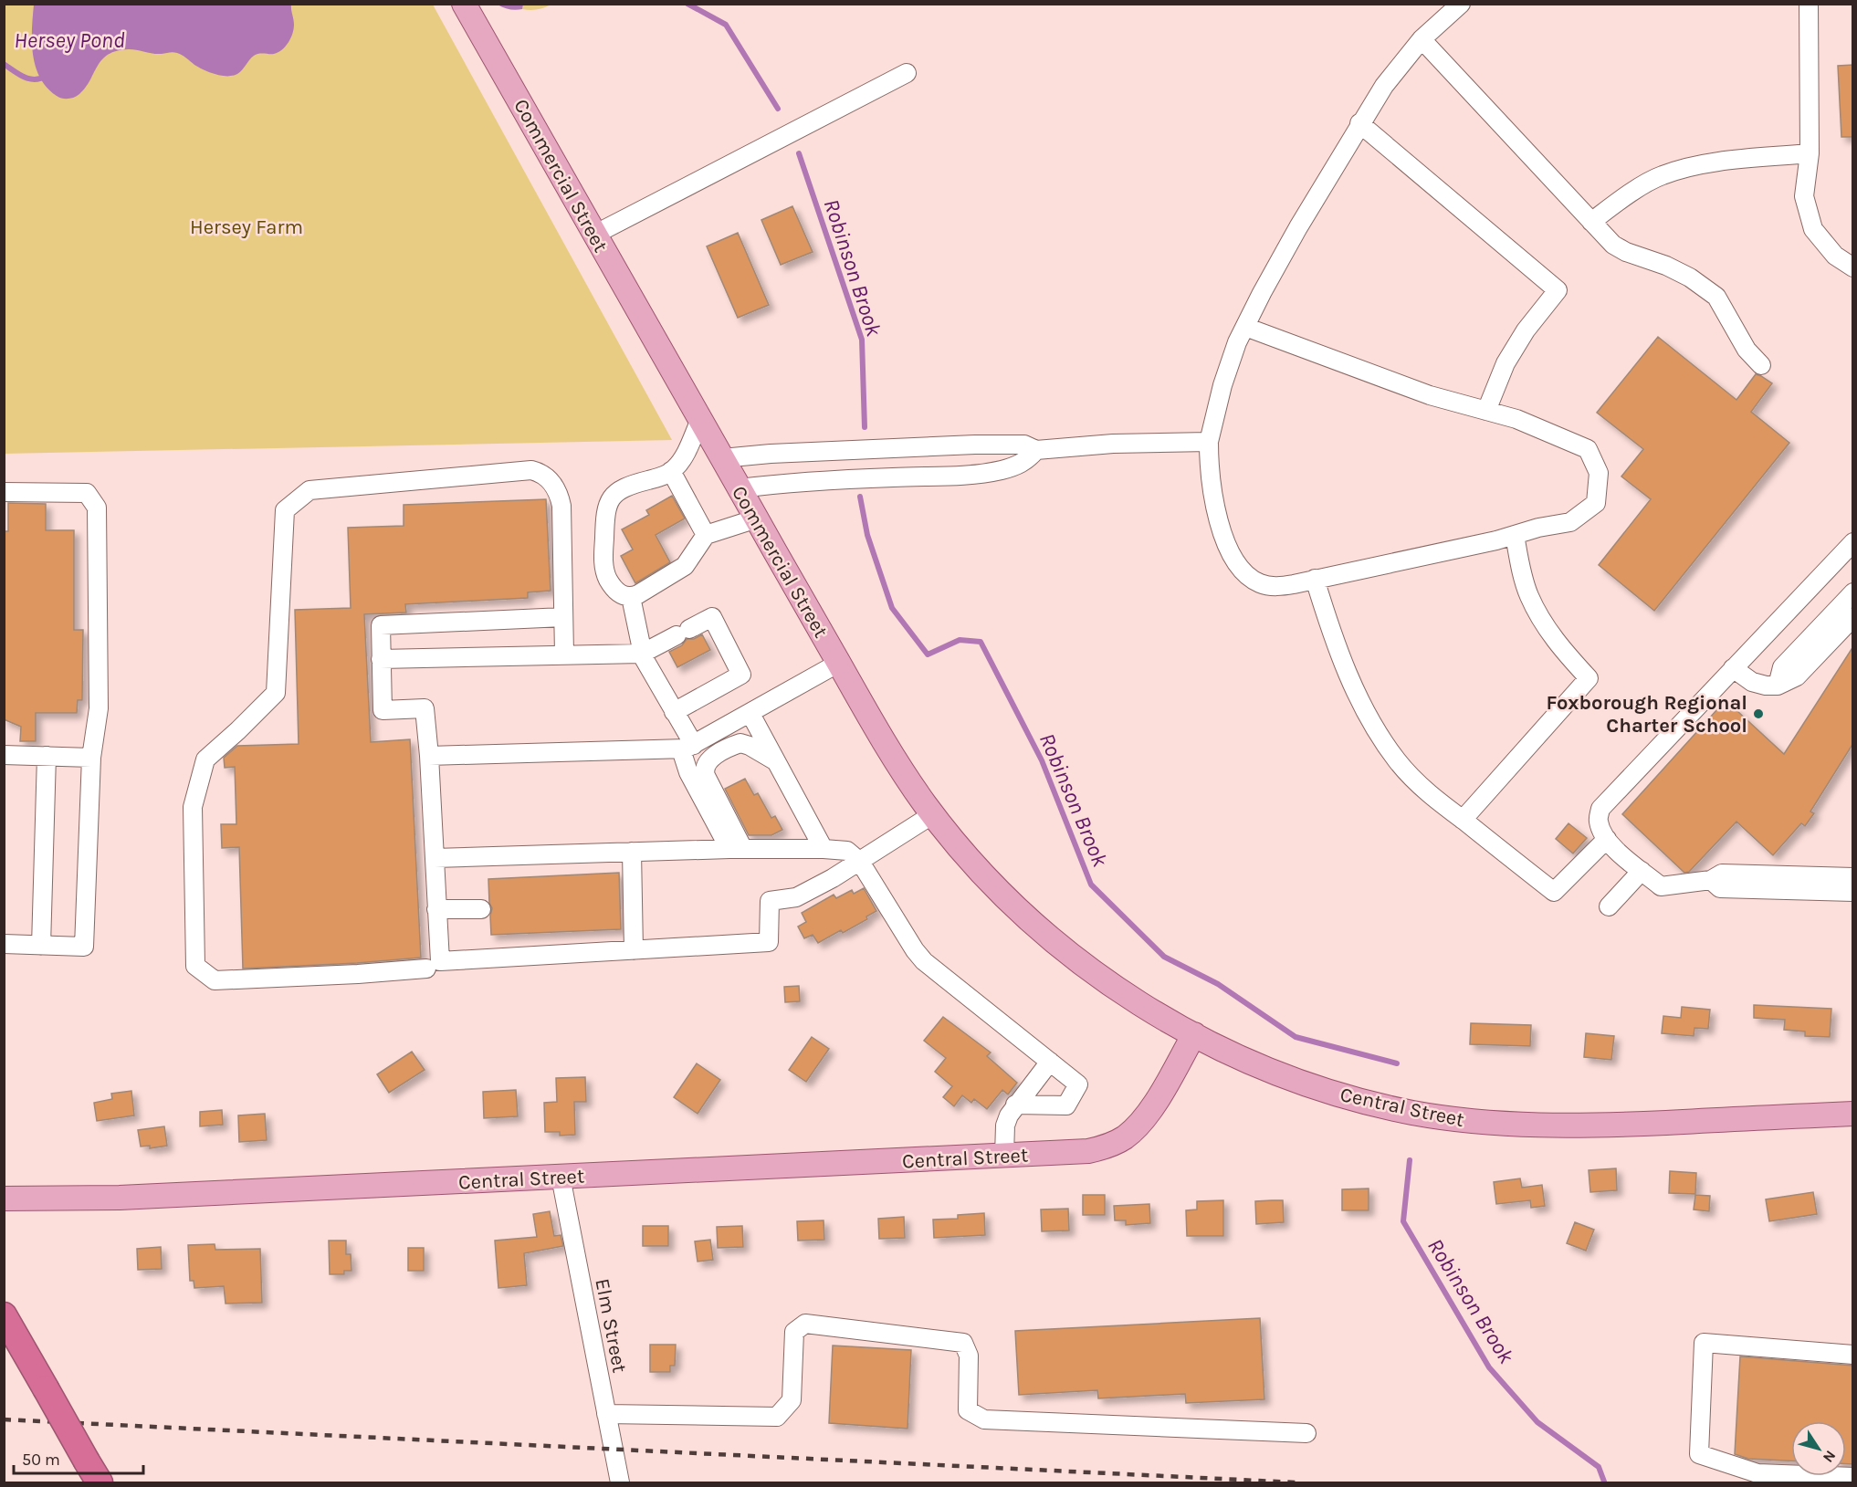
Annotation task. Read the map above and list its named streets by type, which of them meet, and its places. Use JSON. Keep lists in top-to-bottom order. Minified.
{"streets":{"main road":["Commercial Street","Central Street"],"street":["Elm Street"]},"crossings":[["Commercial Street","Central Street"],["Central Street","Elm Street"]],"water":["Hersey Pond","Robinson Brook"],"parks":["Hersey Farm"],"places":["Foxborough Regional Charter School"],"scale_bar":"50 m","north":"bottom right"}
